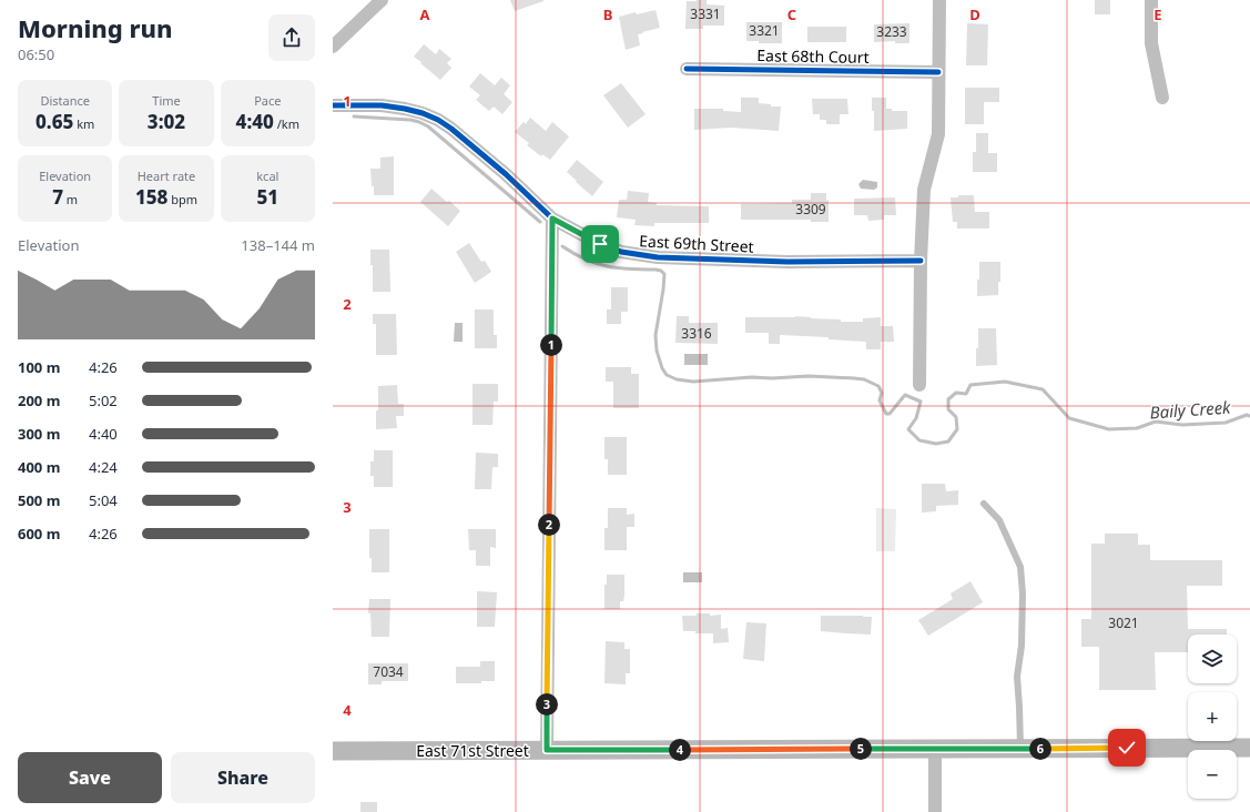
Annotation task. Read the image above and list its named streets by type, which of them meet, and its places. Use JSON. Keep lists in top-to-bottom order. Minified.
{"streets":{"main road":["East 71st Street"],"street":["East 68th Court","East 69th Street"]},"water":["Baily Creek"],"house_numbers":["3331","3321","3233","3309","3316","3021","7034"],"page":{"heading":["Morning run","06:50"],"stats":[["Distance","0.65 km"],["Time","3:02"],["Pace","4:40 /km"],["Elevation","7 m"],["Heart rate","158 bpm"],["kcal","51"]],"chart":["Elevation","138–144 m"],"pins":["1","2","3","5","6","4"],"list":[{"name":"100 m","note":"4:26"},{"name":"200 m","note":"5:02"},{"name":"300 m","note":"4:40"},{"name":"400 m","note":"4:24"},{"name":"500 m","note":"5:04"},{"name":"600 m","note":"4:26"}],"map_buttons":["+","−"],"buttons":["Save","Share"]},"grid":{"columns":["A","B","C","D","E"],"rows":["1","2","3","4"]}}
